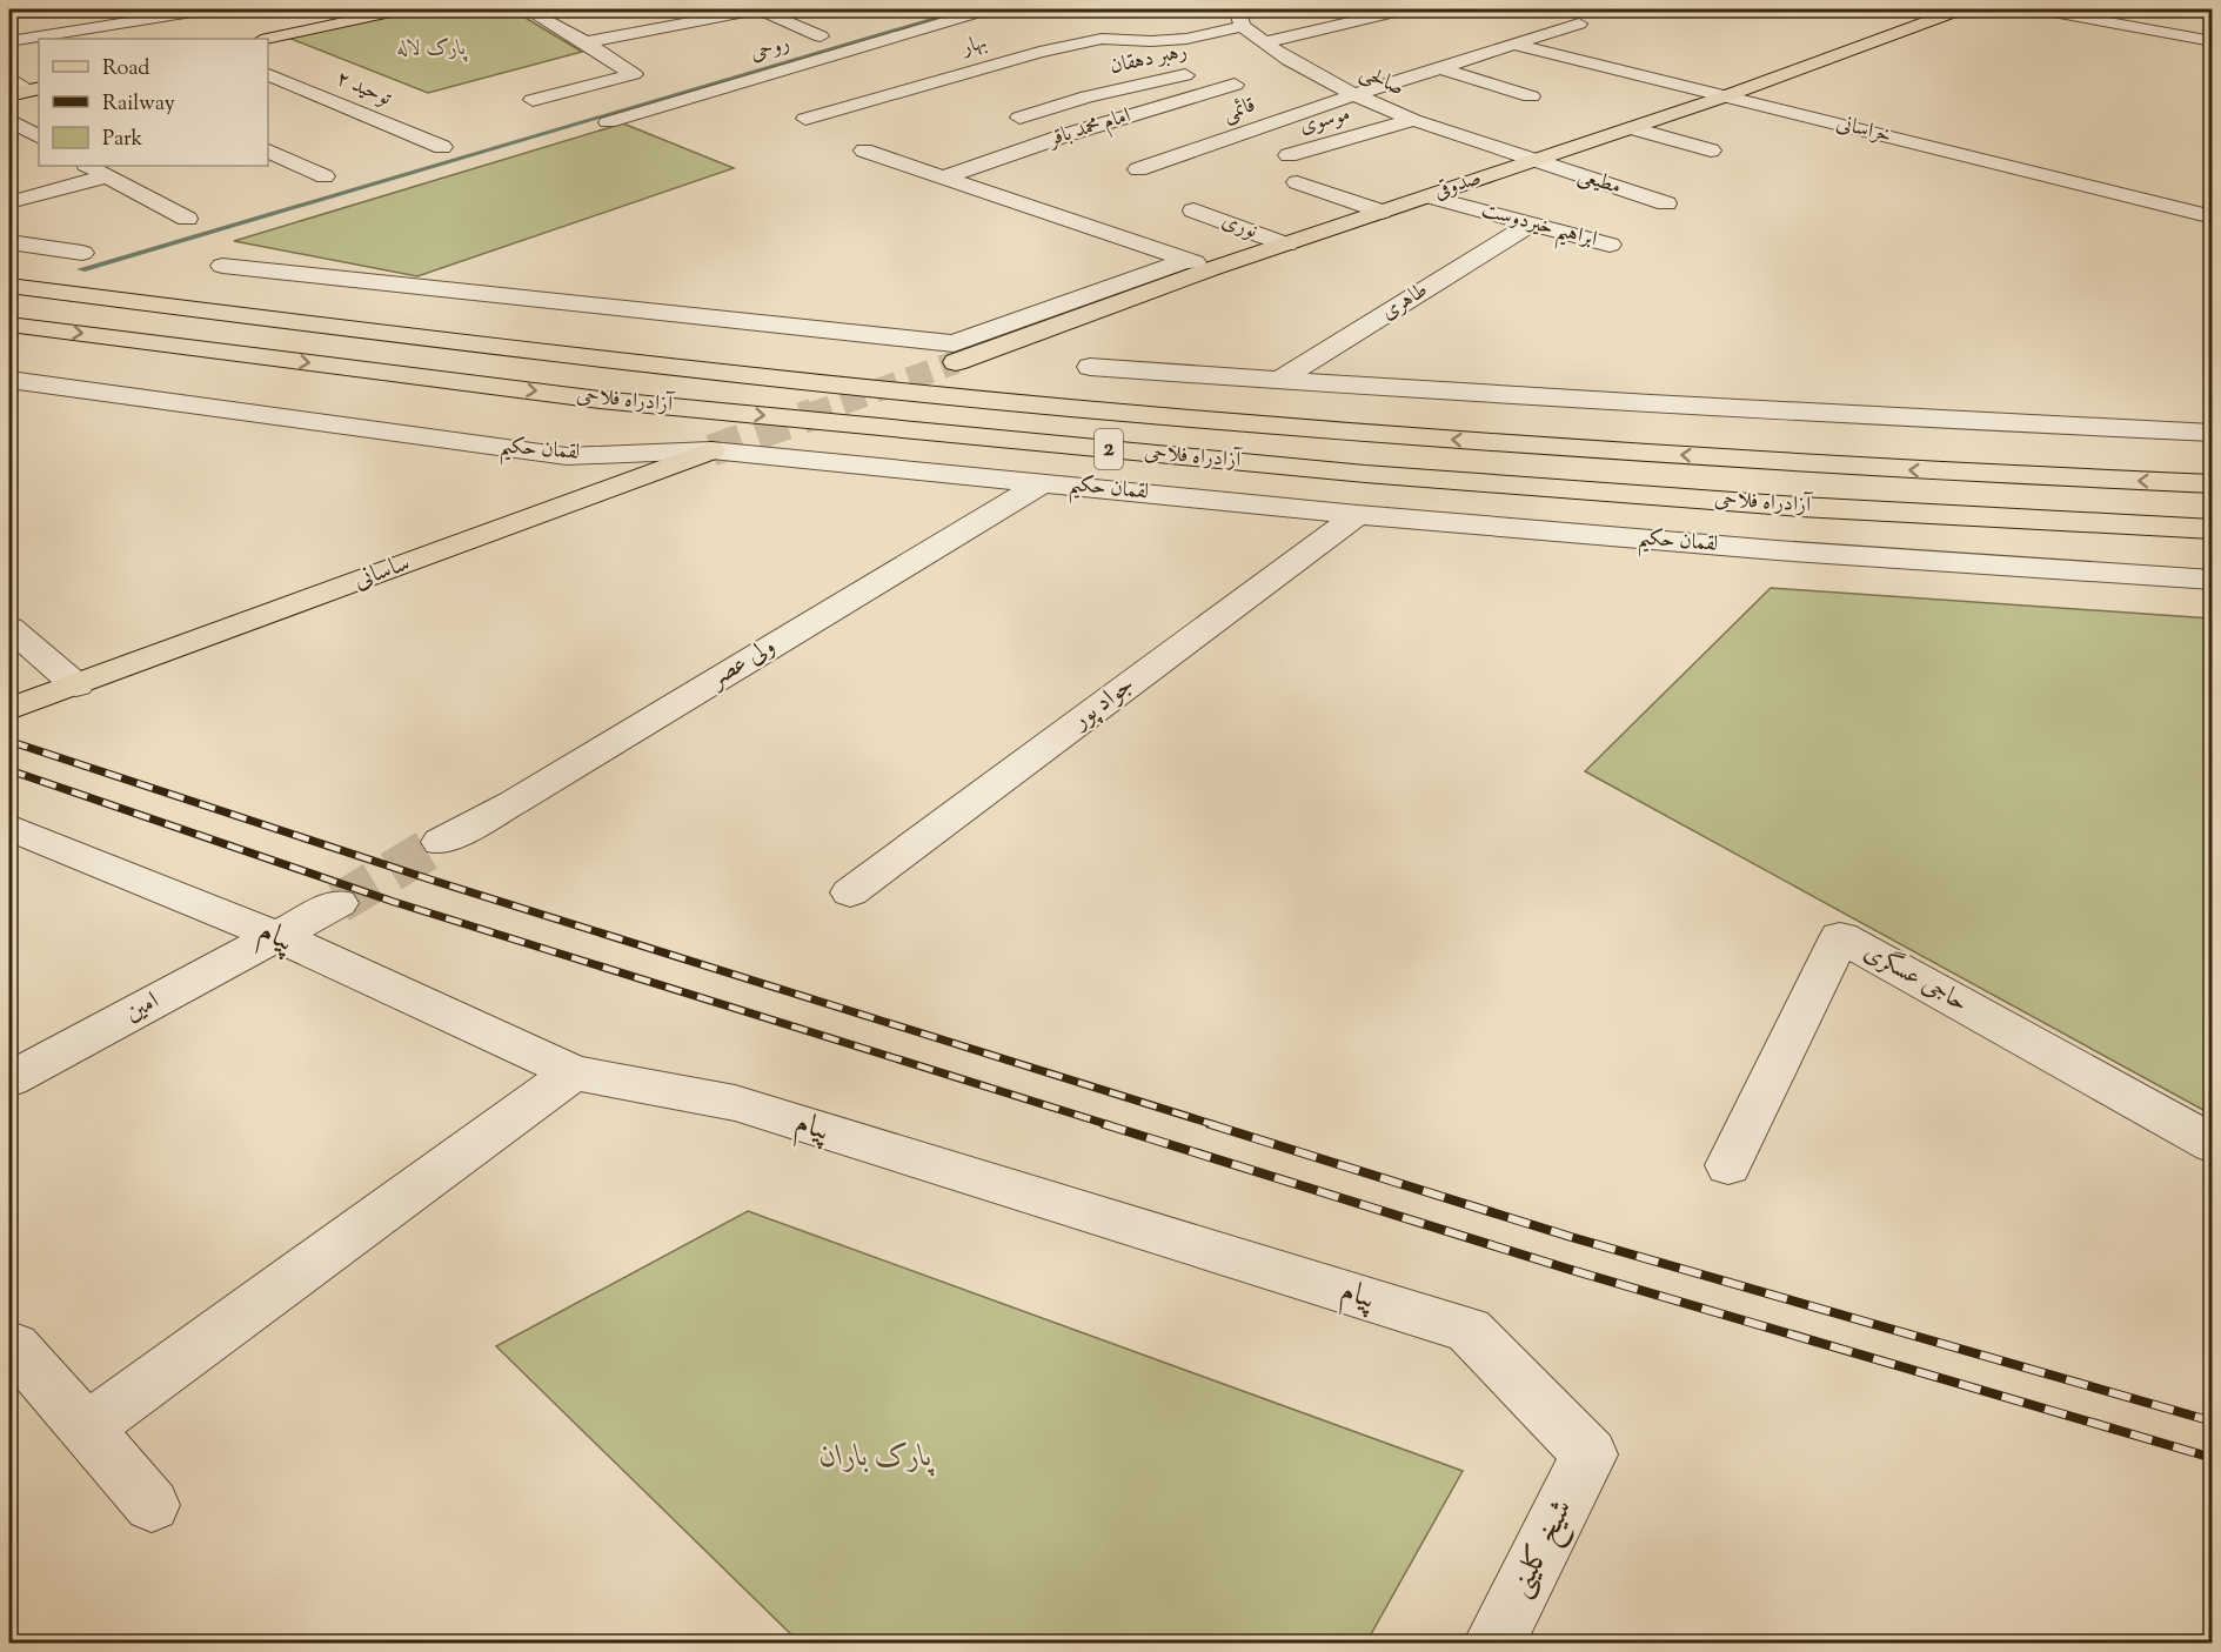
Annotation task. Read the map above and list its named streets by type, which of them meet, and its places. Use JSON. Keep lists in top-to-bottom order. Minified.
{"streets":{"main road":["صدوقی","آزادراه فلاحی","2","ساسانی"],"street":["بهار","روحی","رهبر دهقان","صالحی","توحید ۲","قائمی","موسوی","امام محمد باقر","خراسانی","مطیعی","ابراهیم خیردوست","نوری","طاهری","لقمان حکیم","ولی عصر","جواد پور","پیام","حاجی عسگری","امین","شیخ کلینی"]},"crossings":[["بهار","صالحی"],["صالحی","قائمی"],["صالحی","موسوی"],["صالحی","مطیعی"],["صالحی","صدوقی"],["قائمی","خراسانی"],["خراسانی","صدوقی"],["مطیعی","صدوقی"],["صدوقی","ابراهیم خیردوست"],["صدوقی","نوری"],["ابراهیم خیردوست","طاهری"],["لقمان حکیم","ساسانی"],["لقمان حکیم","ولی عصر"],["لقمان حکیم","جواد پور"],["پیام","امین"],["پیام","شیخ کلینی"]],"parks":["پارک لاله","پارک باران"],"legend":["Road","Railway","Park"]}
